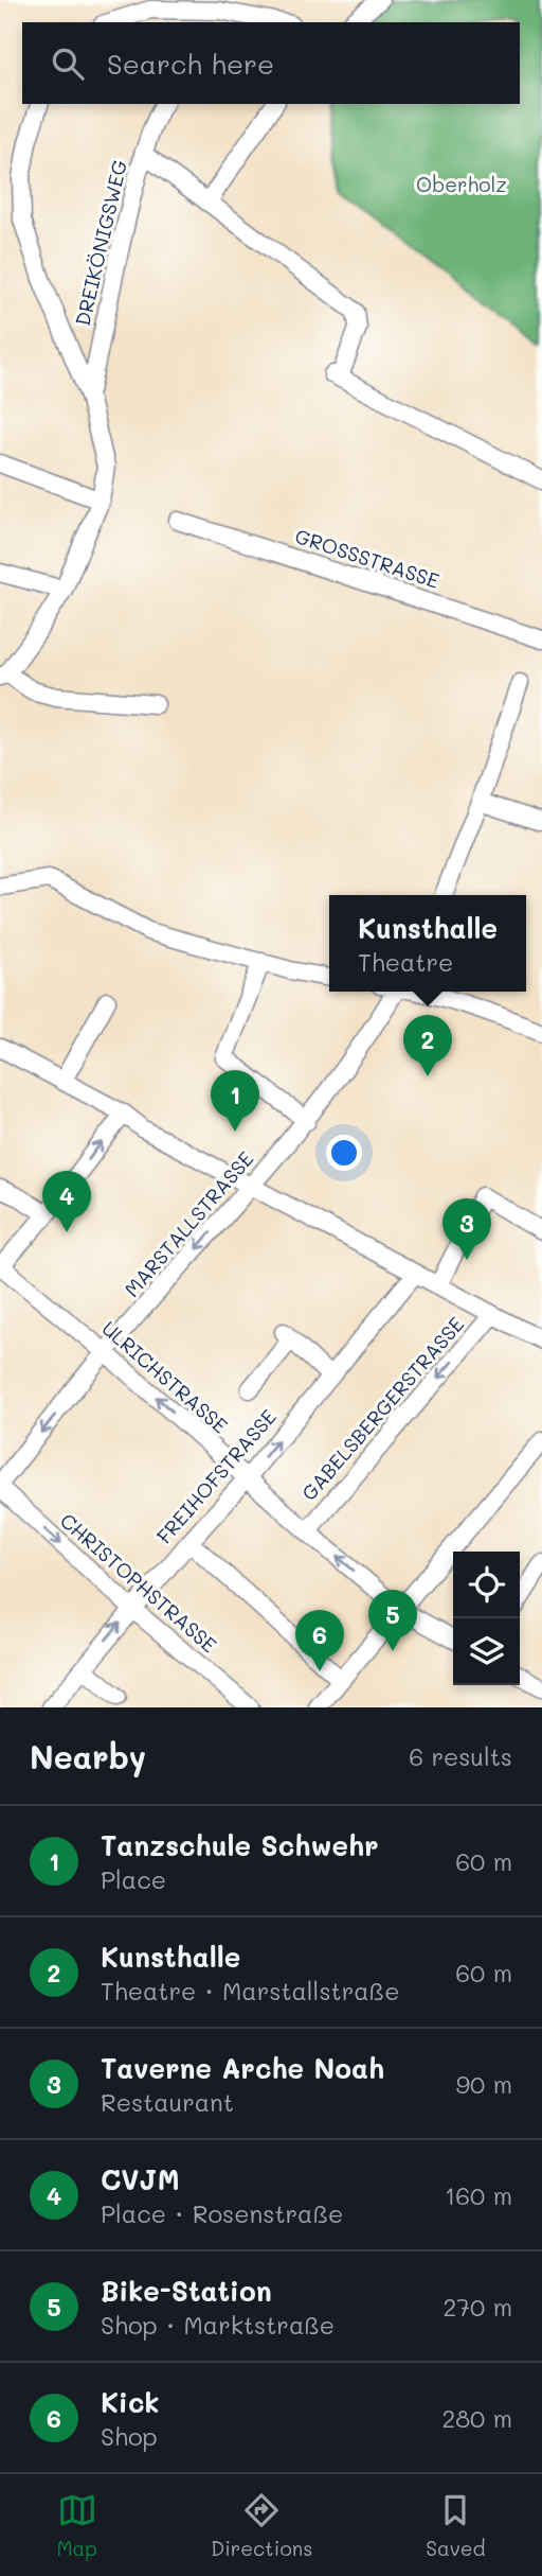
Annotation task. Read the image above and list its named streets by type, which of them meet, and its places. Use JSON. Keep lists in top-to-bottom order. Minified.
{"streets":{"street":["DREIKÖNIGSWEG","GROSSSTRASSE","MARSTALLSTRASSE","ULRICHSTRASSE","GABELSBERGERSTRASSE","FREIHOFSTRASSE","CHRISTOPHSTRASSE"]},"crossings":[["MARSTALLSTRASSE","ULRICHSTRASSE"],["MARSTALLSTRASSE","CHRISTOPHSTRASSE"],["ULRICHSTRASSE","GABELSBERGERSTRASSE"],["ULRICHSTRASSE","FREIHOFSTRASSE"],["FREIHOFSTRASSE","CHRISTOPHSTRASSE"]],"one_way":["FREIHOFSTRASSE","CHRISTOPHSTRASSE"],"parks":["Oberholz"],"page":{"search":"Search here","popup":["Kunsthalle","Theatre"],"pins":["2","1","4","3","5","6"],"heading":["Nearby","6 results"],"list":[{"mark":"1","name":"Tanzschule Schwehr","note":"Place","value":"60 m"},{"mark":"2","name":"Kunsthalle","note":"Theatre · Marstallstraße","value":"60 m"},{"mark":"3","name":"Taverne Arche Noah","note":"Restaurant","value":"90 m"},{"mark":"4","name":"CVJM","note":"Place · Rosenstraße","value":"160 m"},{"mark":"5","name":"Bike-Station","note":"Shop · Marktstraße","value":"270 m"},{"mark":"6","name":"Kick","note":"Shop","value":"280 m"}],"nav":["Map","Directions","Saved"]}}
